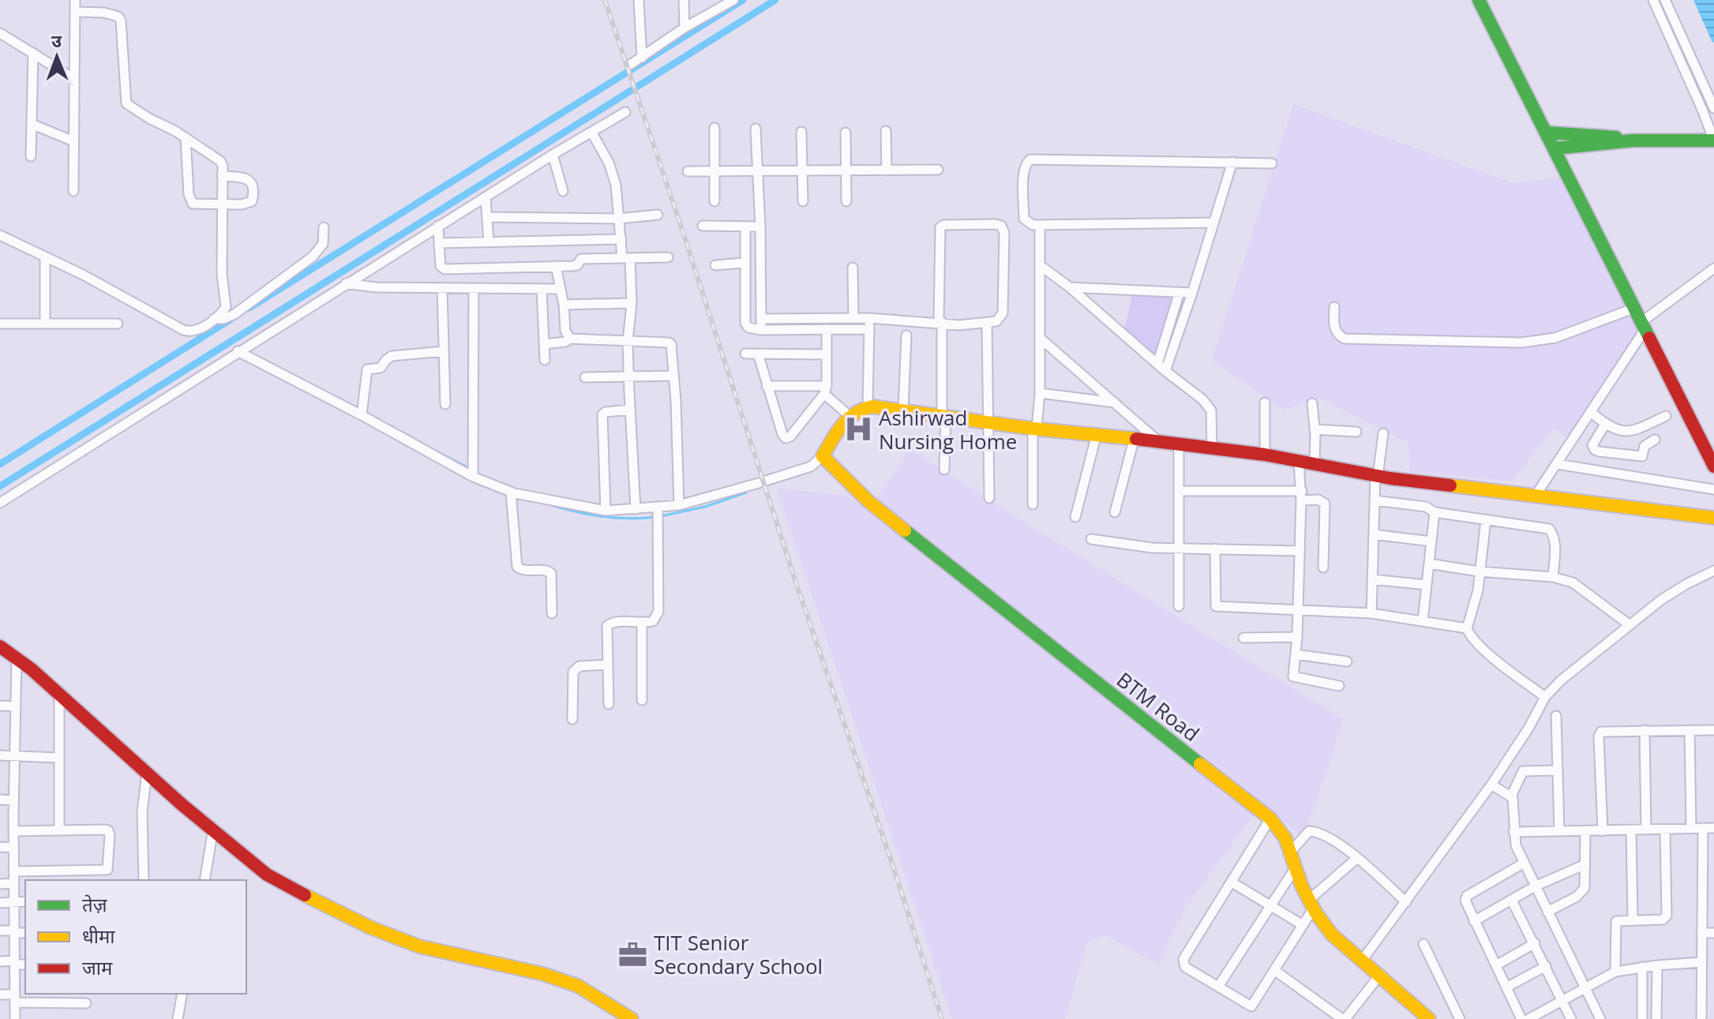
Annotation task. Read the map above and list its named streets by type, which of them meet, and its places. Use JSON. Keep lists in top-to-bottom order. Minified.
{"streets":{"main road":["BTM Road"]},"places":{"hospital":["Ashirwad Nursing Home"],"office":["TIT Senior Secondary School"]},"legend":["तेज़","धीमा","जाम"],"north":"top"}
